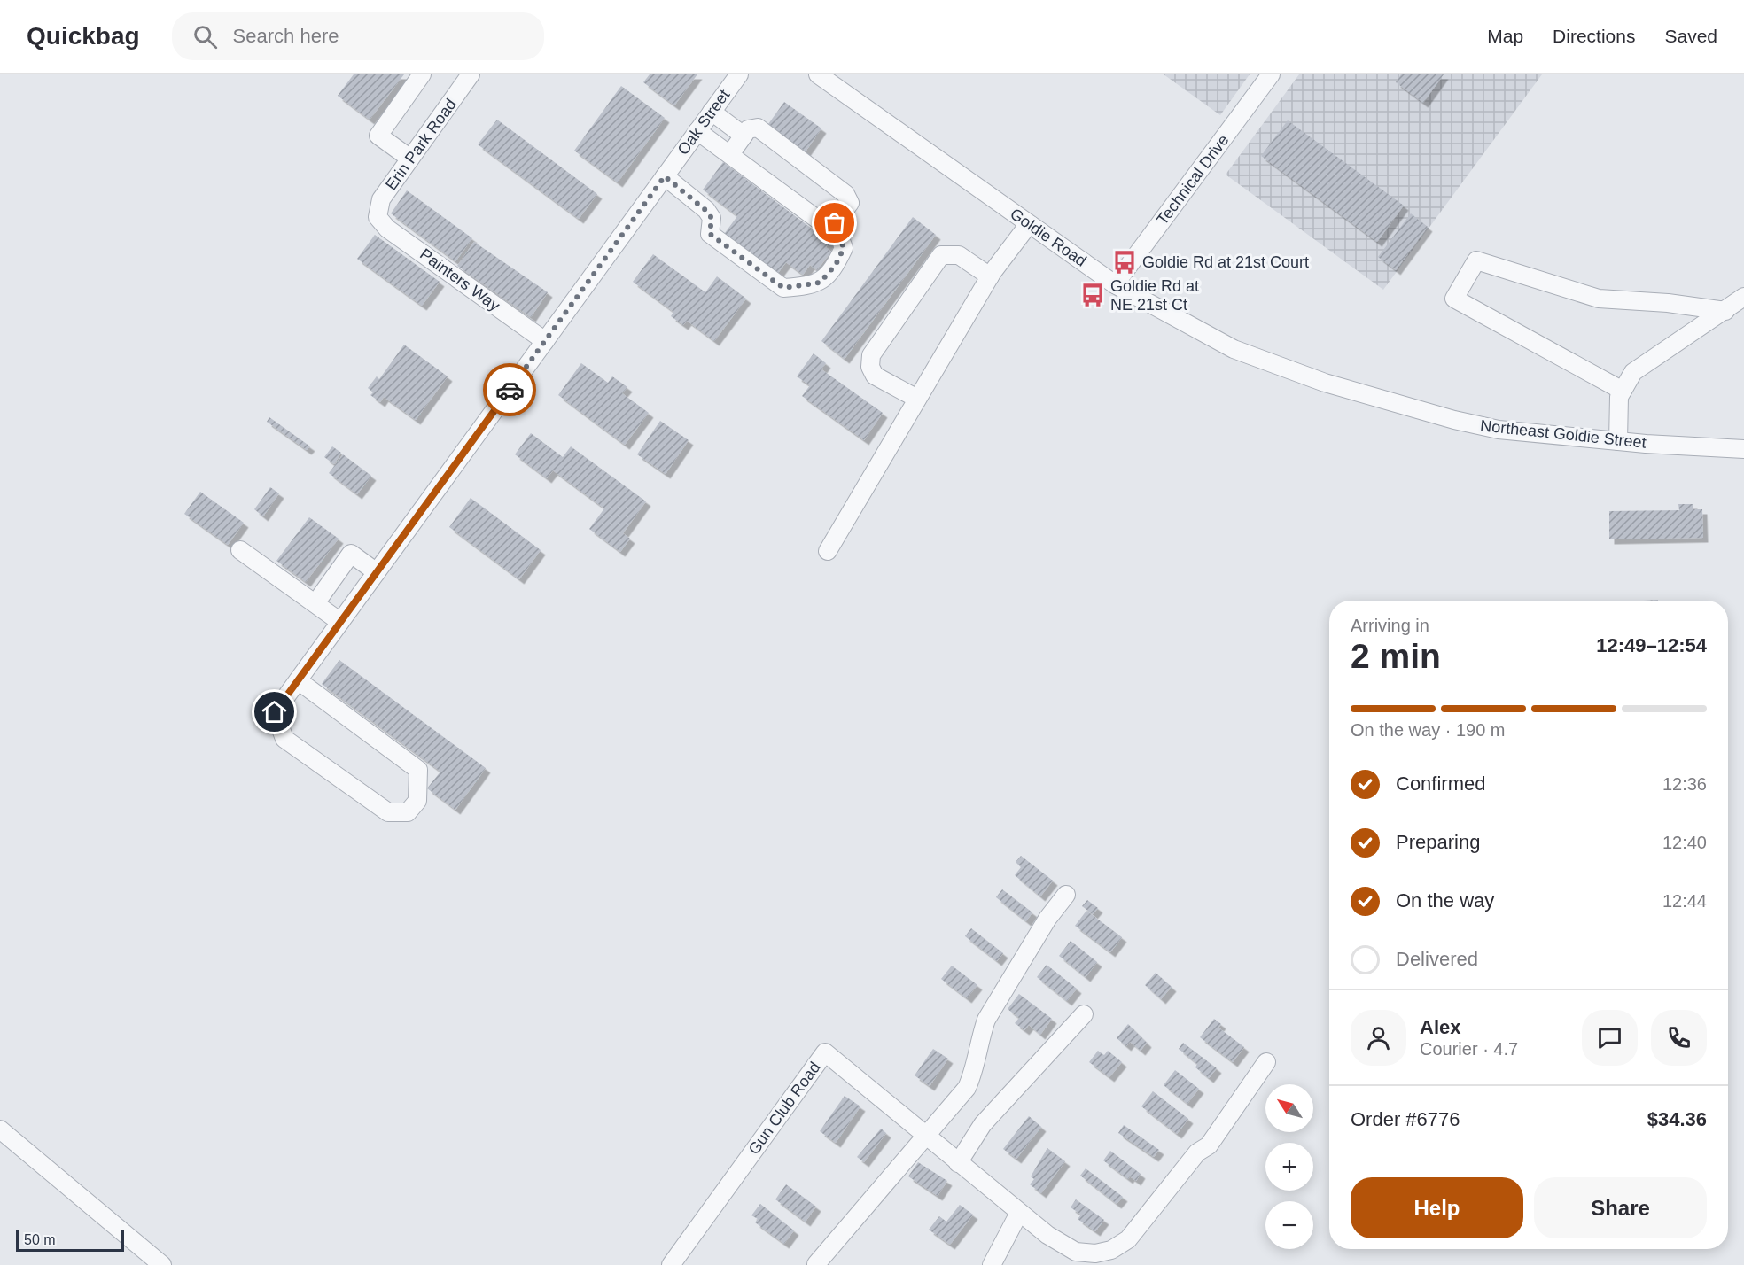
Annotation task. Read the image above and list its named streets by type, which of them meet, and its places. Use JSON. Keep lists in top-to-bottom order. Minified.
{"streets":{"street":["Oak Street","Erin Park Road","Technical Drive","Goldie Road","Painters Way","Northeast Goldie Street","Gun Club Road"]},"crossings":[["Oak Street","Painters Way"],["Erin Park Road","Painters Way"],["Technical Drive","Goldie Road"],["Goldie Road","Northeast Goldie Street"]],"places":{"bus stop":["Goldie Rd at 21st Court","Goldie Rd at NE 21st Ct"]},"scale_bar":"50 m","north":"top left","page":{"header":"Quickbag","search":"Search here","nav":["Map","Directions","Saved"],"heading":["2 min","Arriving in","12:49–12:54"],"panel":["Alex","Courier · 4.7","Order #6776","$34.36"],"bar":"On the way · 190 m","list":[["Confirmed","12:36"],["Preparing","12:40"],["On the way","12:44"],"Delivered"],"map_buttons":["+","−"],"buttons":["Help","Share"],"scale":"50 m"}}
